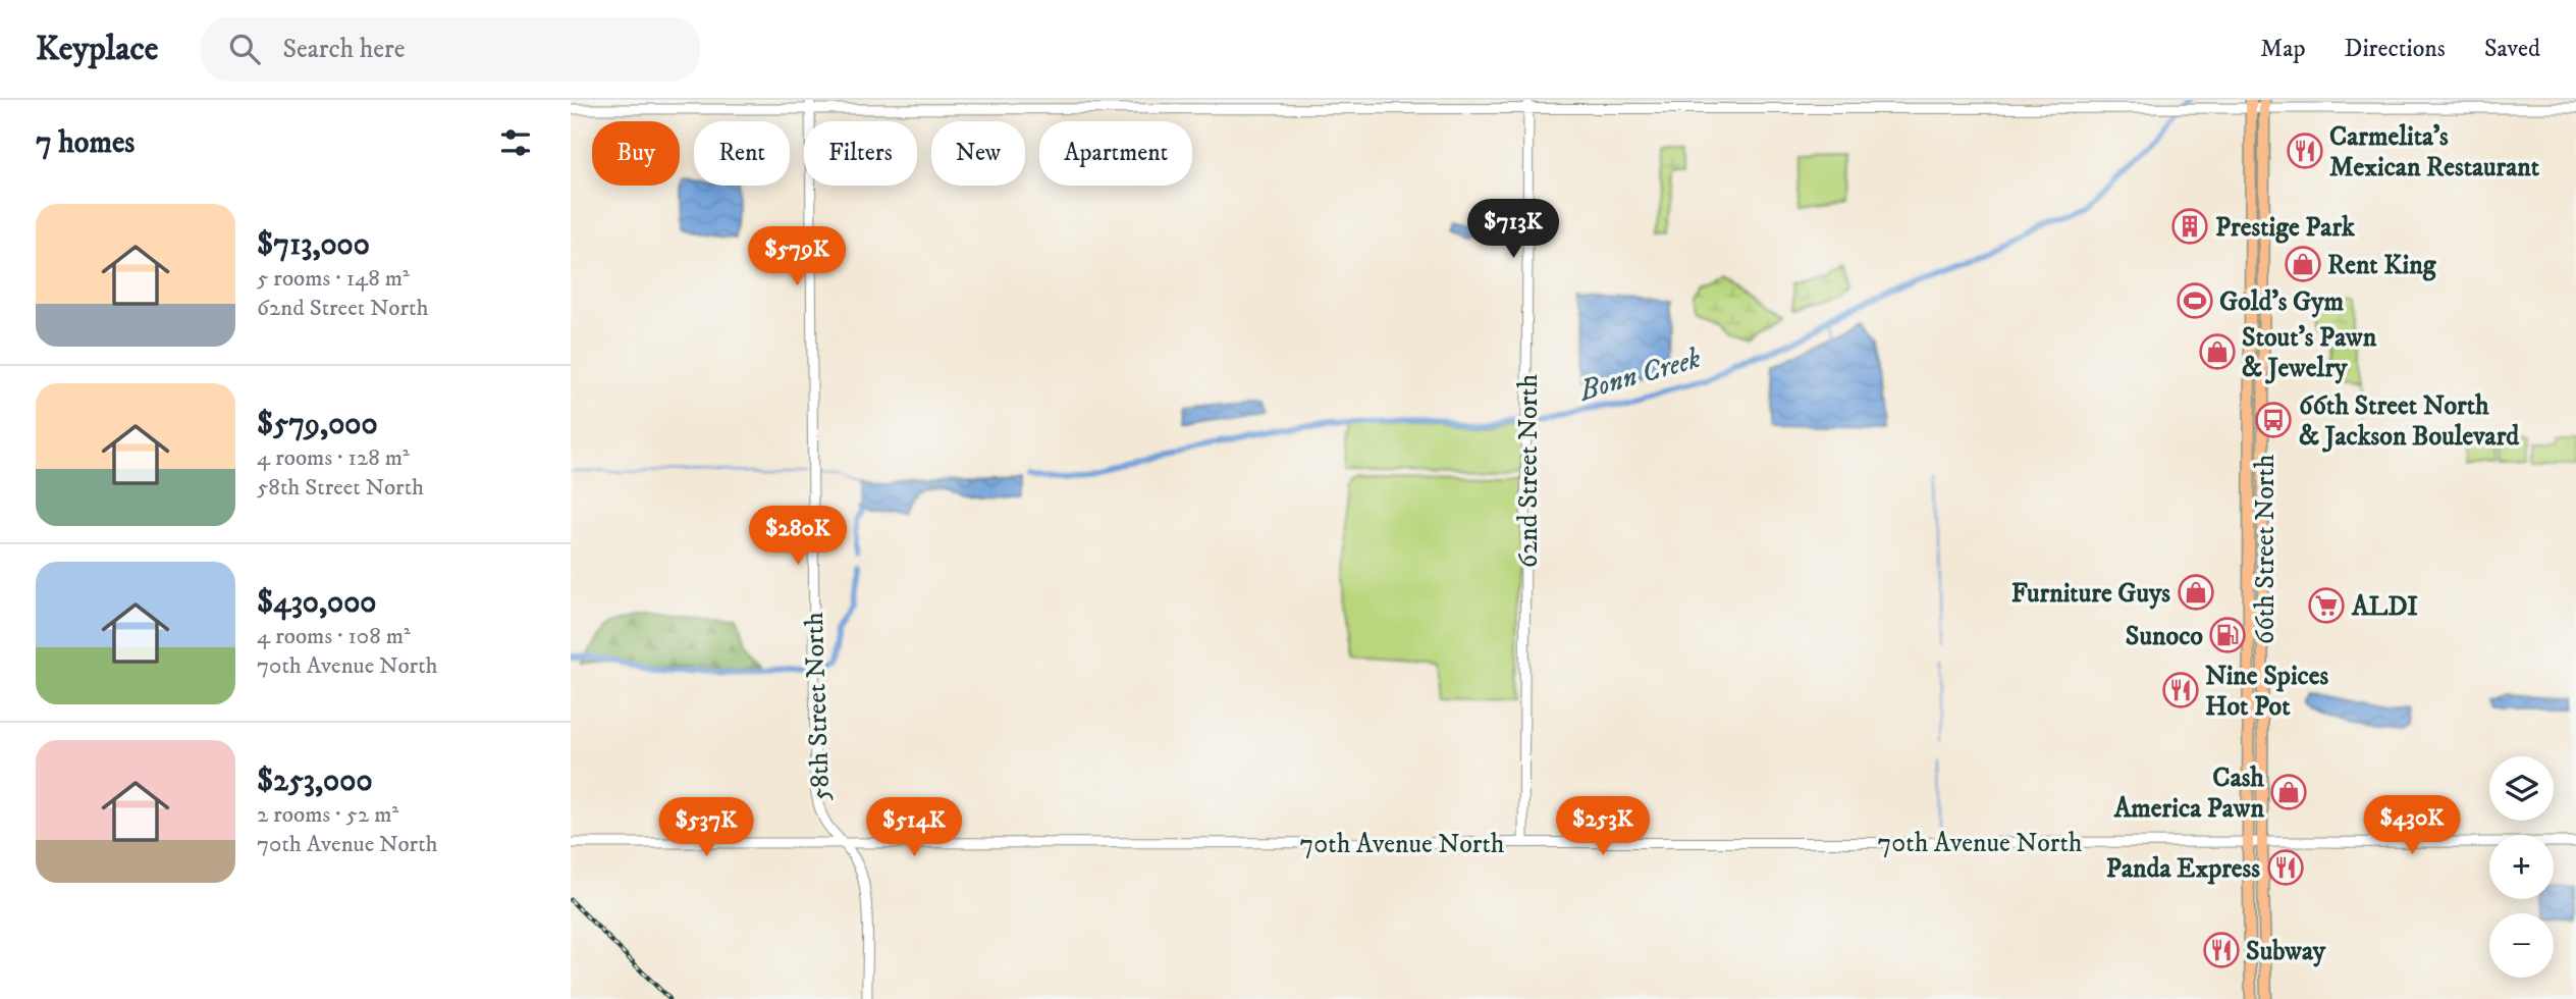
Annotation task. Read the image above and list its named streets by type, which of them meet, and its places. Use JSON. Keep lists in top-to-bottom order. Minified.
{"streets":{"main road":["66th Street North"],"street":["62nd Street North","58th Street North","70th Avenue North"]},"crossings":[["62nd Street North","70th Avenue North"],["66th Street North","70th Avenue North"],["58th Street North","70th Avenue North"]],"water":["Bonn Creek"],"places":{"restaurant":["Carmelita's Mexican Restaurant","Nine Spices Hot Pot","Panda Express","Subway"],"building":["Prestige Park"],"shop":["Rent King","Stout's Pawn & Jewelry","Furniture Guys","Cash America Pawn"],"sports":["Gold's Gym"],"bus stop":["66th Street North & Jackson Boulevard"],"supermarket":["ALDI"],"fuel station":["Sunoco"]},"page":{"header":"Keyplace","search":"Search here","nav":["Map","Directions","Saved"],"heading":"7 homes","chip":["Buy","Rent","Filters","New","Apartment"],"list":[{"name":"$713,000","note":"5 rooms · 148 m² · 62nd Street North"},{"name":"$579,000","note":"4 rooms · 128 m² · 58th Street North"},{"name":"$430,000","note":"4 rooms · 108 m² · 70th Avenue North"},{"name":"$253,000","note":"2 rooms · 52 m² · 70th Avenue North"}],"price":["$713K","$579K","$280K","$430K","$253K","$537K","$514K"],"map_buttons":["+","−"]}}
